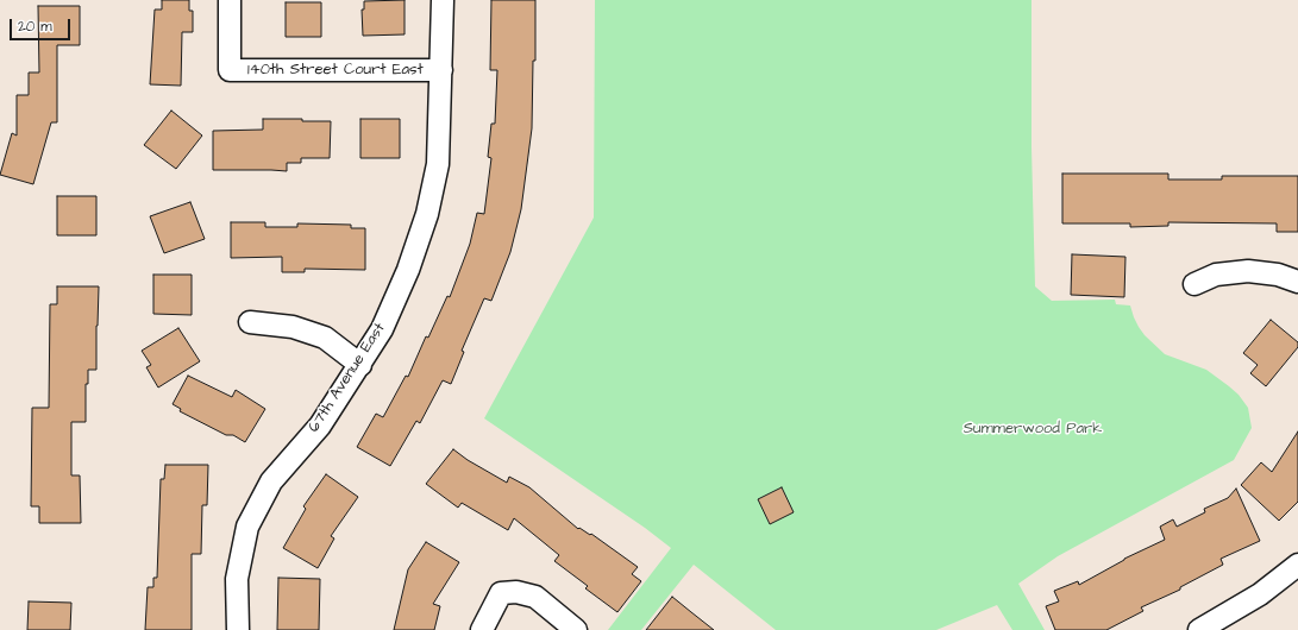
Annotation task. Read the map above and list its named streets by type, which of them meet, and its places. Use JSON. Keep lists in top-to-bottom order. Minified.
{"streets":{"street":["140th Street Court East","67th Avenue East"]},"crossings":[["140th Street Court East","67th Avenue East"]],"parks":["Summerwood Park"],"scale_bar":"20 m"}
